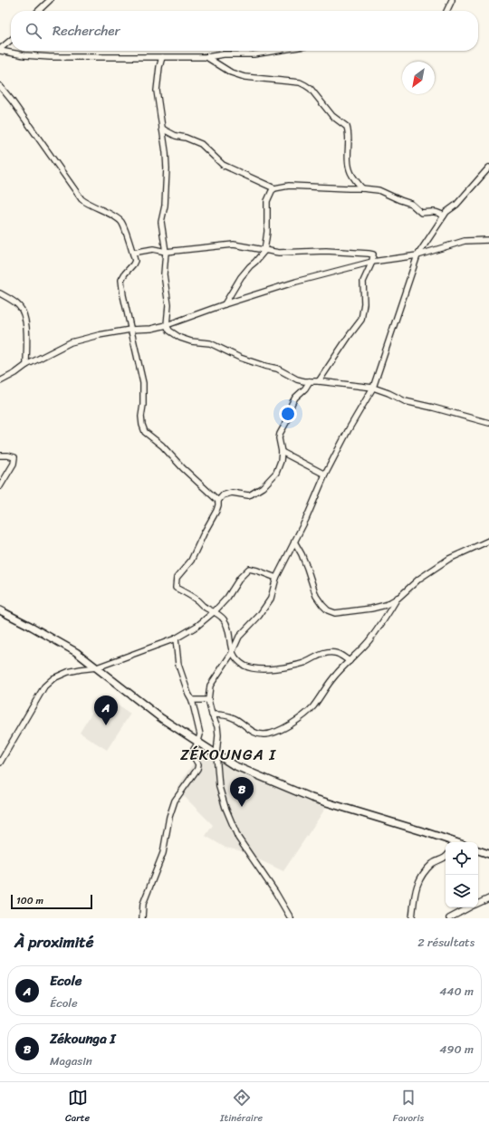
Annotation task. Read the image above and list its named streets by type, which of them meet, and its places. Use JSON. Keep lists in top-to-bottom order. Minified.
{"districts":["ZÉKOUNGA I"],"scale_bar":"100 m","north":"bottom left","page":{"search":"Rechercher","pins":["A","B"],"scale":"100 m","heading":["À proximité","2 résultats"],"list":[{"mark":"A","name":"Ecole","note":"École","value":"440 m"},{"mark":"B","name":"Zékounga I","note":"Magasin","value":"490 m"}],"nav":["Carte","Itinéraire","Favoris"]}}
